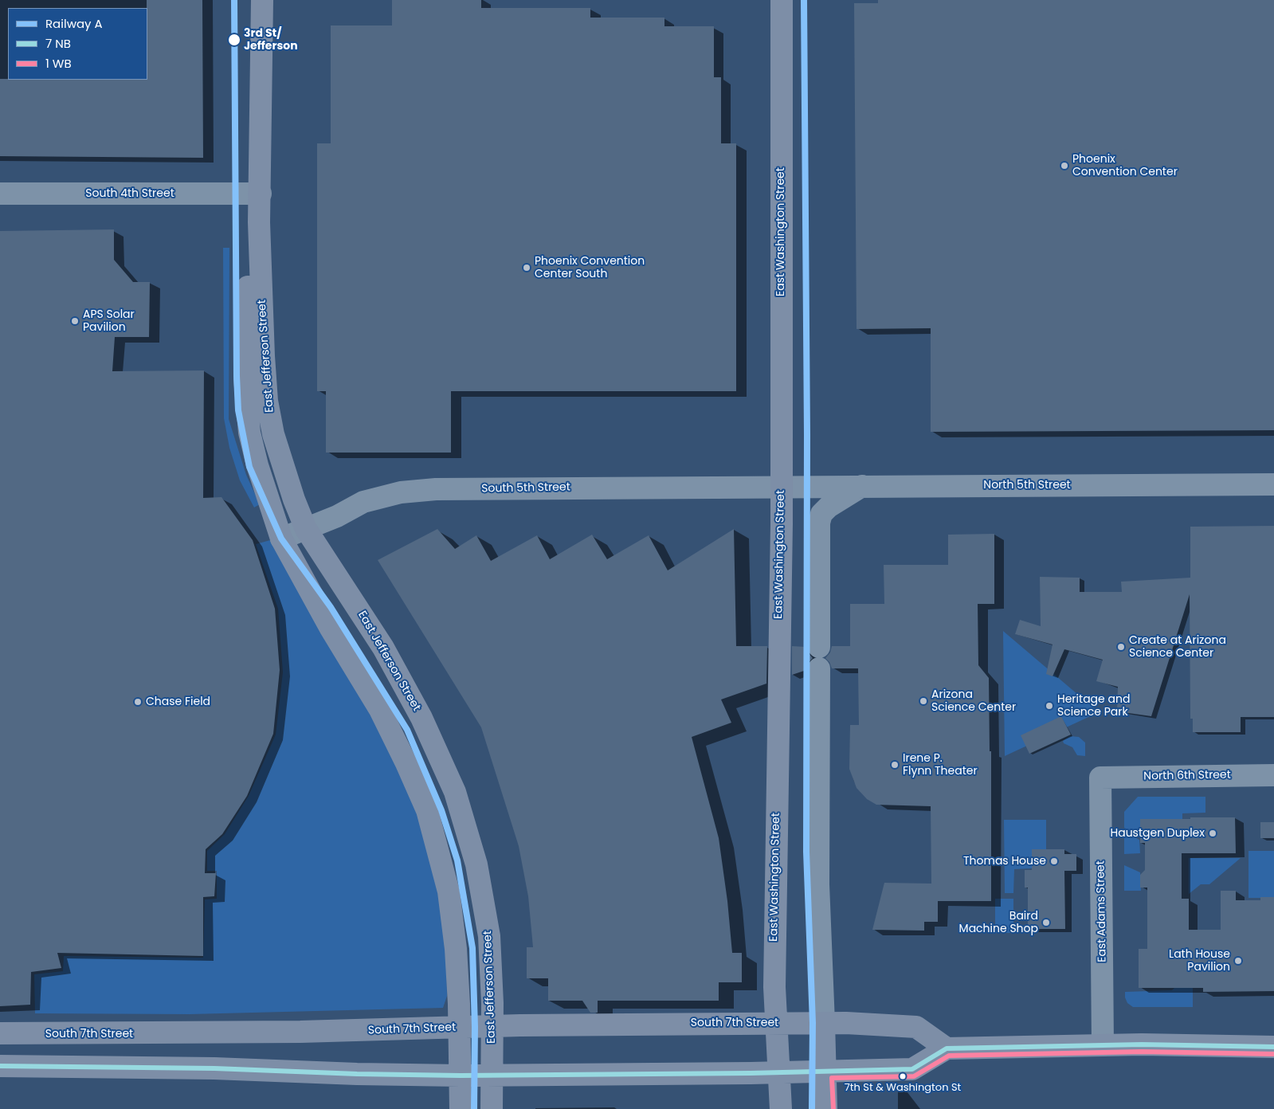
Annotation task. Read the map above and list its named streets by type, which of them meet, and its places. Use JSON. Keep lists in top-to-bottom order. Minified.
{"streets":{"main road":["East Washington Street","East Jefferson Street","South 7th Street"],"street":["South 4th Street","North 5th Street","South 5th Street","North 6th Street","East Adams Street"]},"crossings":[["South 4th Street","East Jefferson Street"],["East Washington Street","North 5th Street"],["East Washington Street","South 5th Street"],["East Washington Street","South 7th Street"],["East Jefferson Street","South 5th Street"],["East Jefferson Street","South 7th Street"],["North 5th Street","South 5th Street"],["North 6th Street","East Adams Street"]],"places":["3rd St/ Jefferson","Phoenix Convention Center","Phoenix Convention Center South","APS Solar Pavilion","Create at Arizona Science Center","Arizona Science Center","Chase Field","Heritage and Science Park","Irene P. Flynn Theater","Haustgen Duplex","Thomas House","Baird Machine Shop","Lath House Pavilion","7th St & Washington St"],"lines":["rail line A"],"legend":["Railway A","7 NB","1 WB"]}
